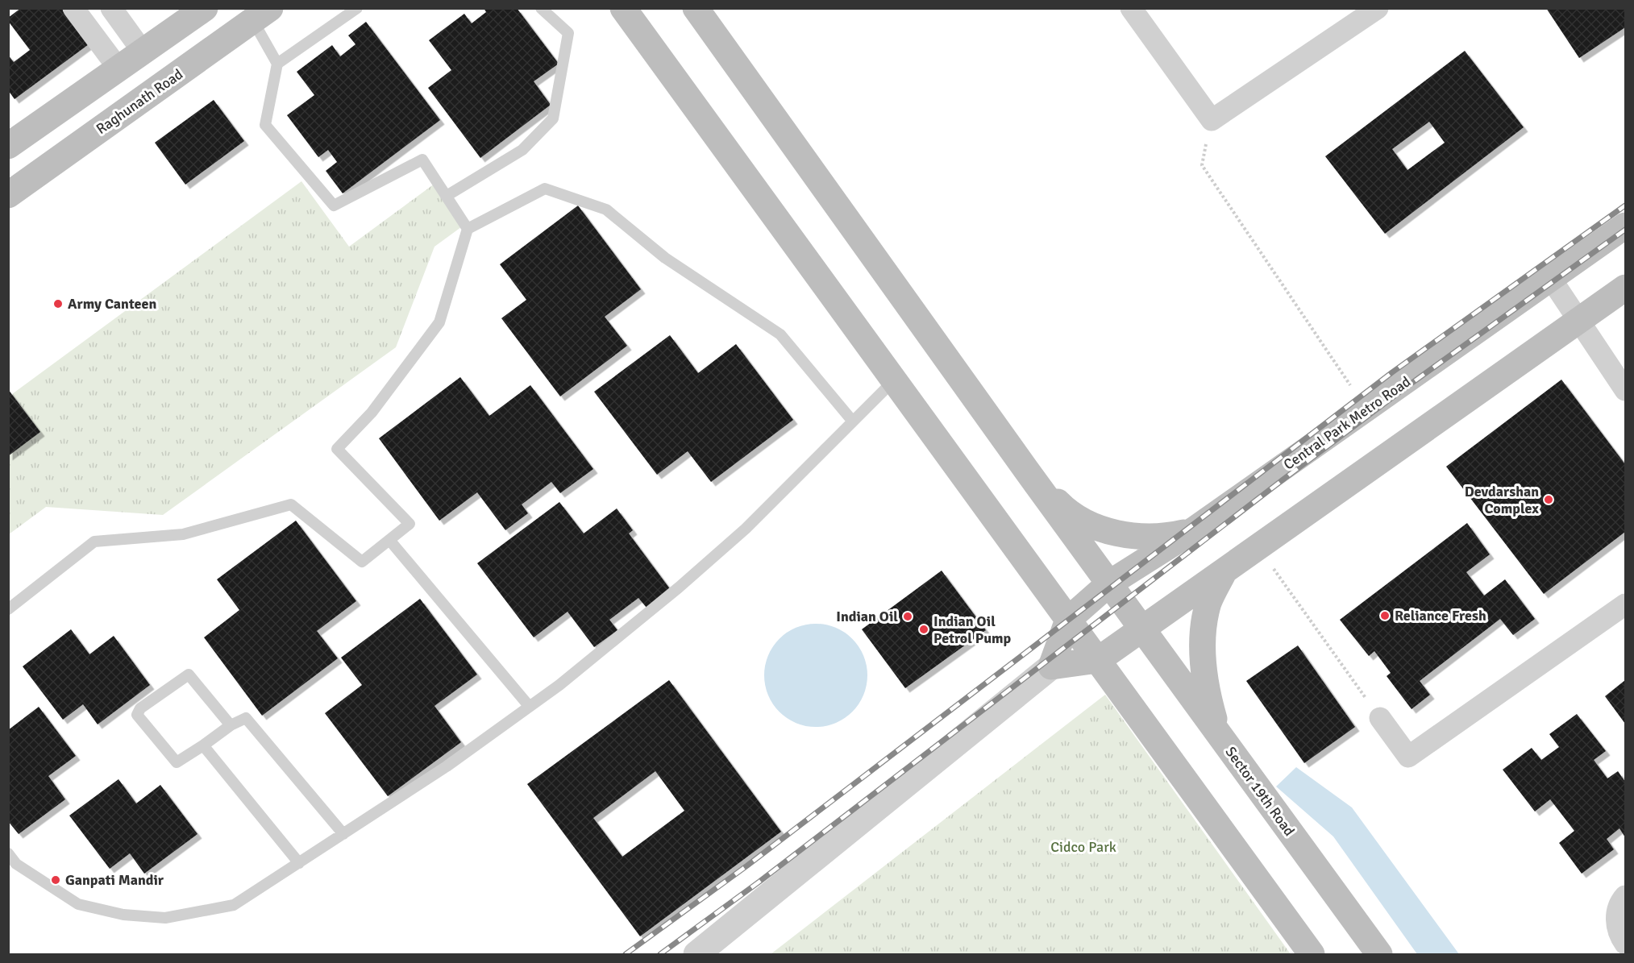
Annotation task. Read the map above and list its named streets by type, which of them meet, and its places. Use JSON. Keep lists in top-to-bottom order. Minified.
{"streets":{"main road":["Raghunath Road","Central Park Metro Road","Sector 19th Road"]},"crossings":[["Central Park Metro Road","Sector 19th Road"]],"parks":["Cidco Park"],"places":["Army Canteen","Devdarshan Complex","Reliance Fresh","Indian Oil","Indian Oil Petrol Pump","Ganpati Mandir"]}
